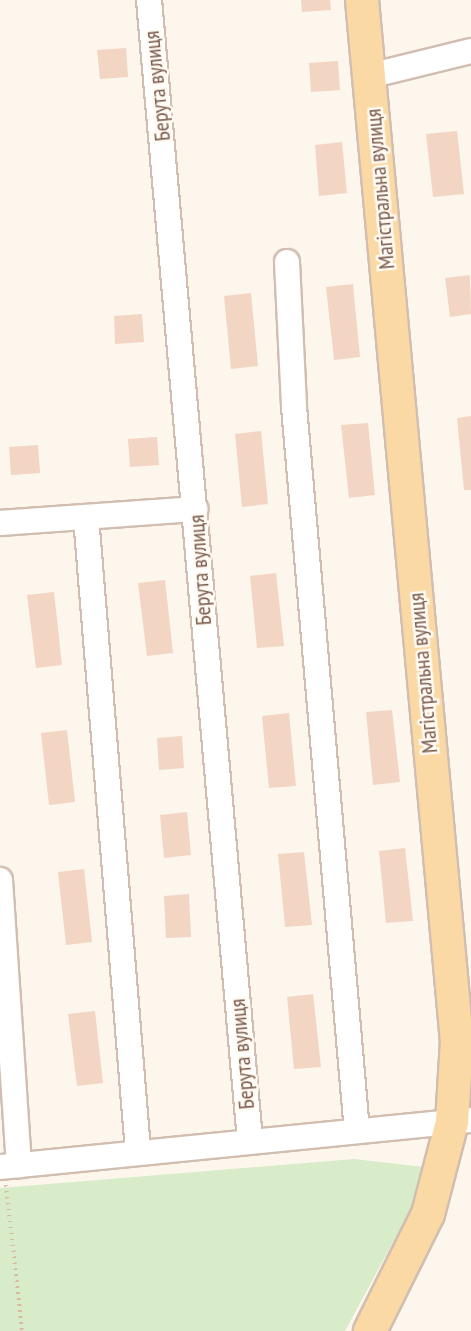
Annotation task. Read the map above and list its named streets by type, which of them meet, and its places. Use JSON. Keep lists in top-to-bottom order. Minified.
{"streets":{"main road":["Магістральна вулиця"],"street":["Берута вулиця"]}}
